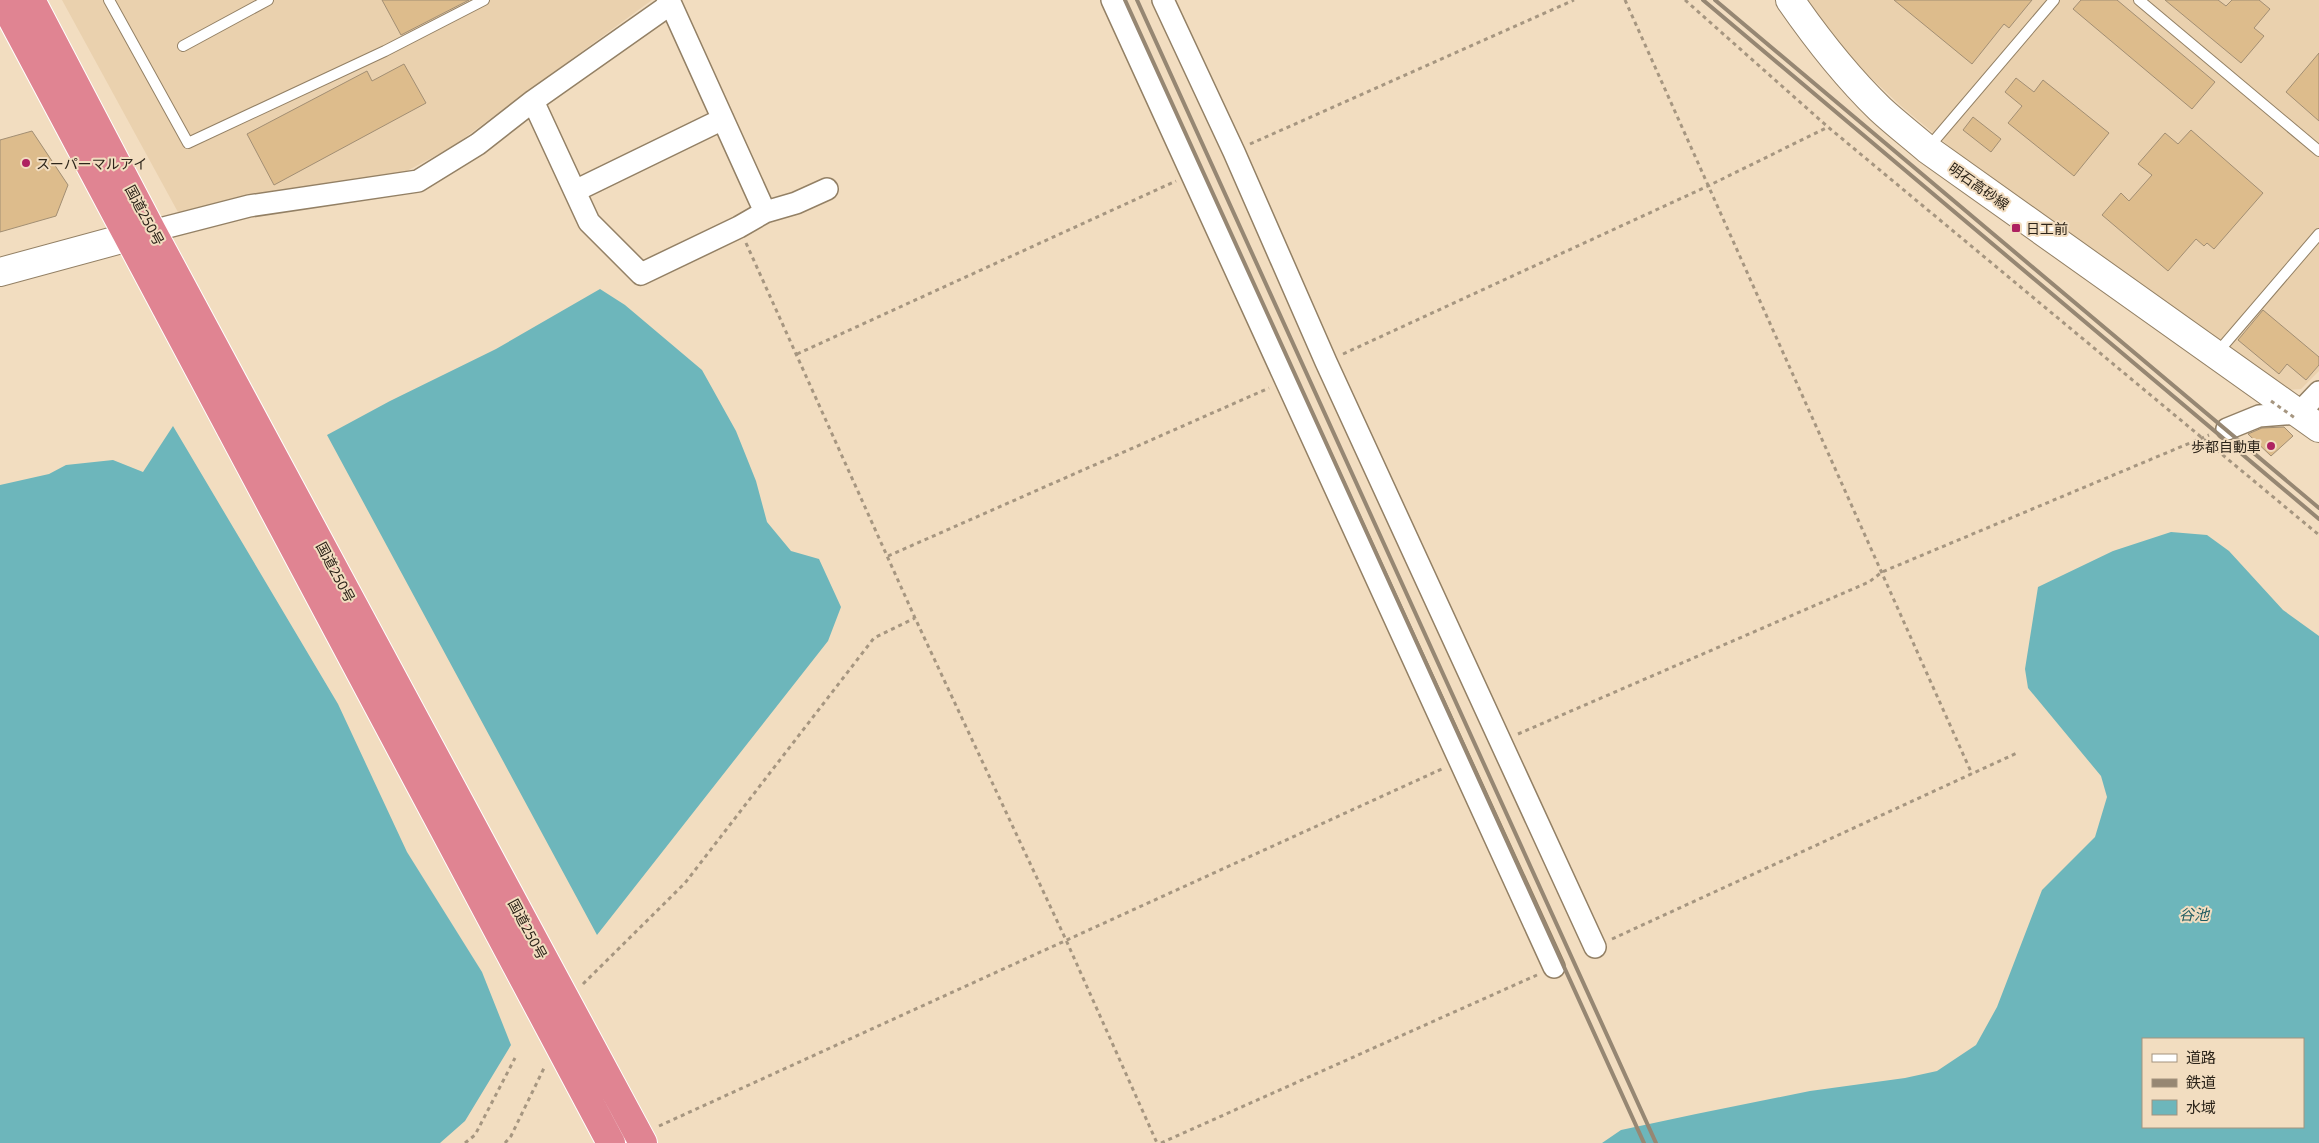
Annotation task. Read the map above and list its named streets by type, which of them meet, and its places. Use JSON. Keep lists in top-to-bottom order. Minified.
{"streets":{"highway":["国道250号"],"main road":["明石高砂線"]},"water":["谷池"],"places":{"other":["スーパーマルアイ","歩都自動車"],"transit":["日工前"]},"legend":["道路","鉄道","水域"]}
